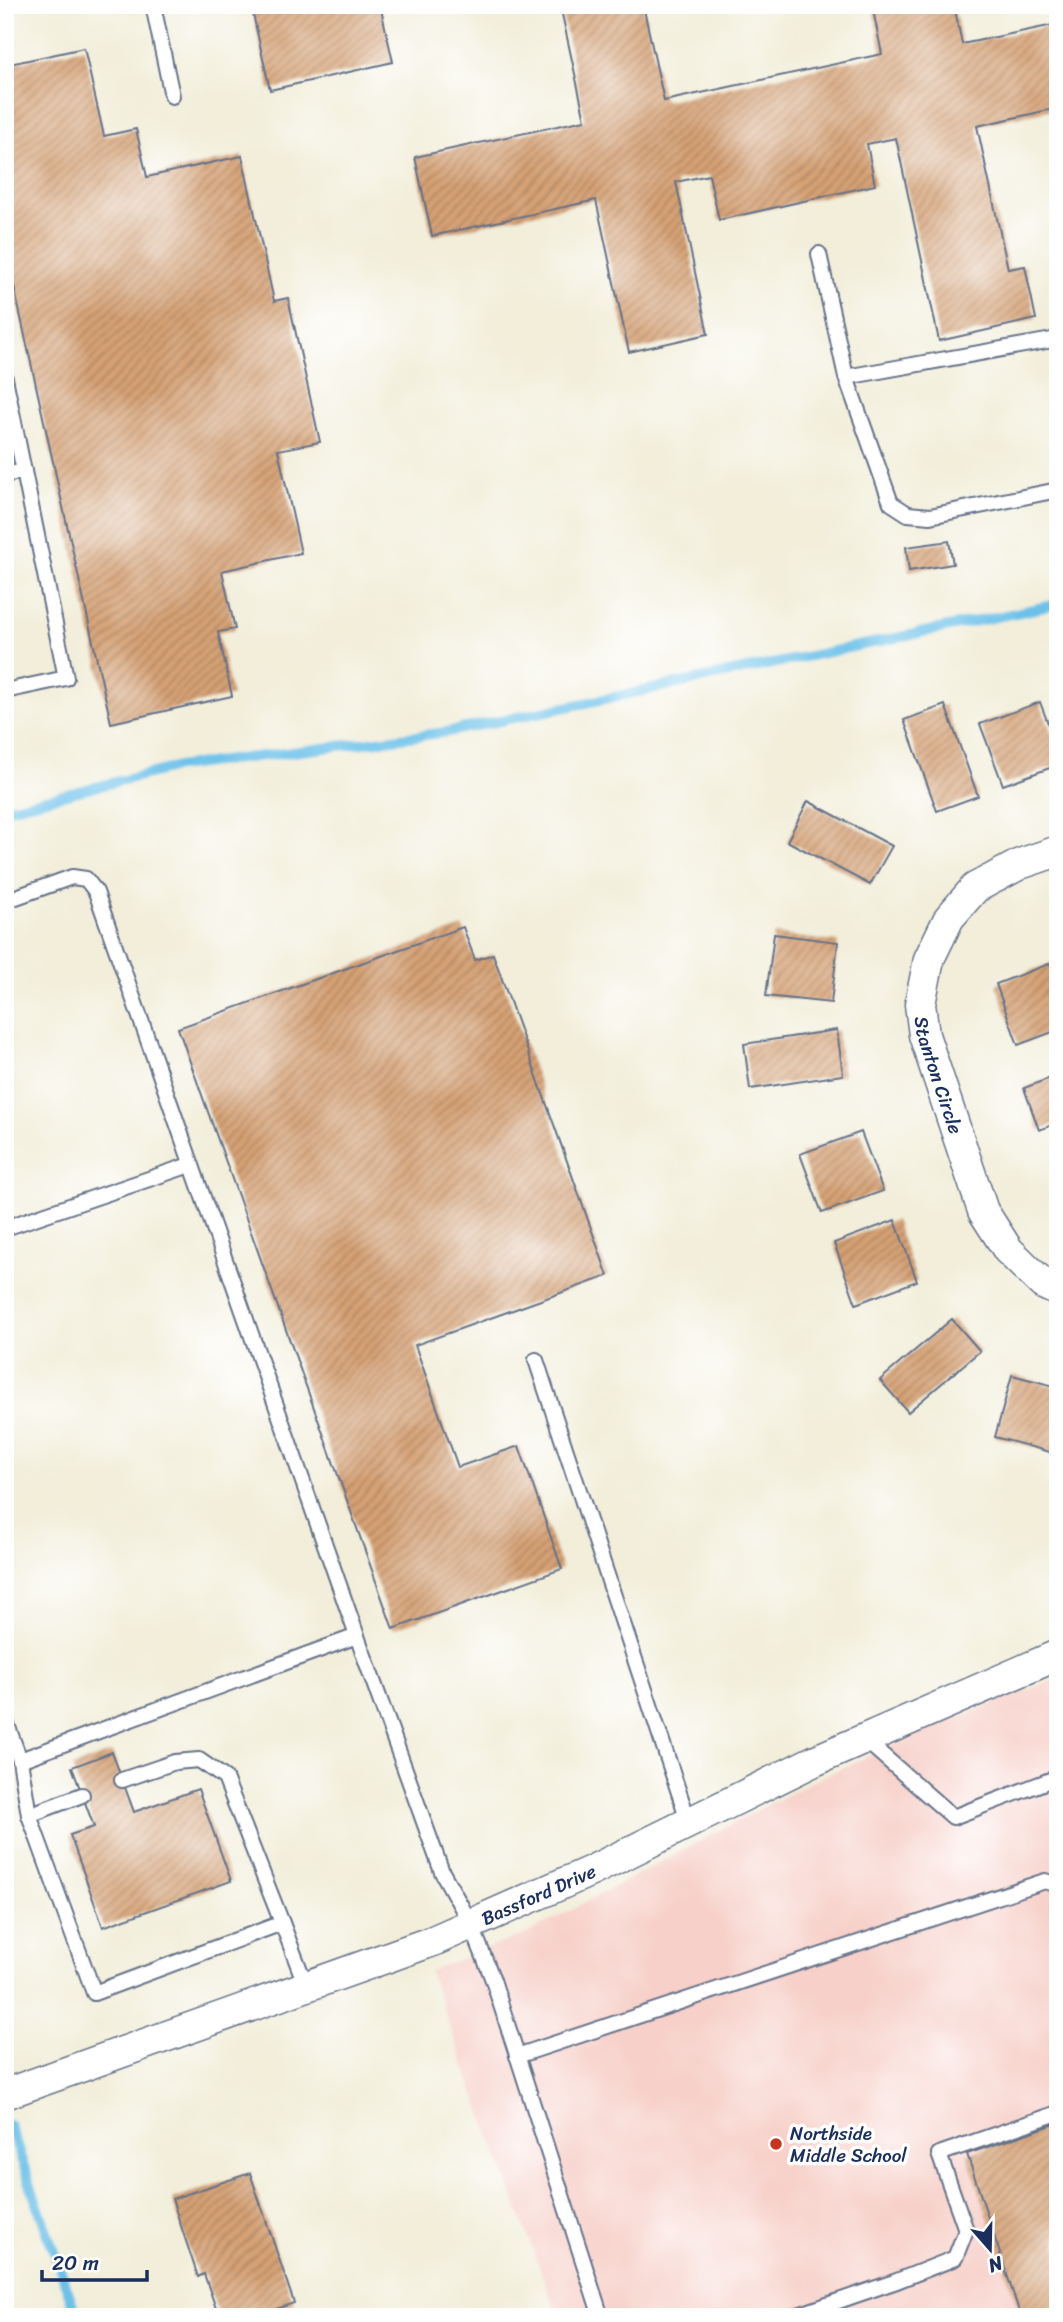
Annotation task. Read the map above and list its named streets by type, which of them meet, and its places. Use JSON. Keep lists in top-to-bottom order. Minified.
{"streets":{"street":["Stanton Circle","Bassford Drive"]},"places":["Northside Middle School"],"scale_bar":"20 m","north":"bottom"}
